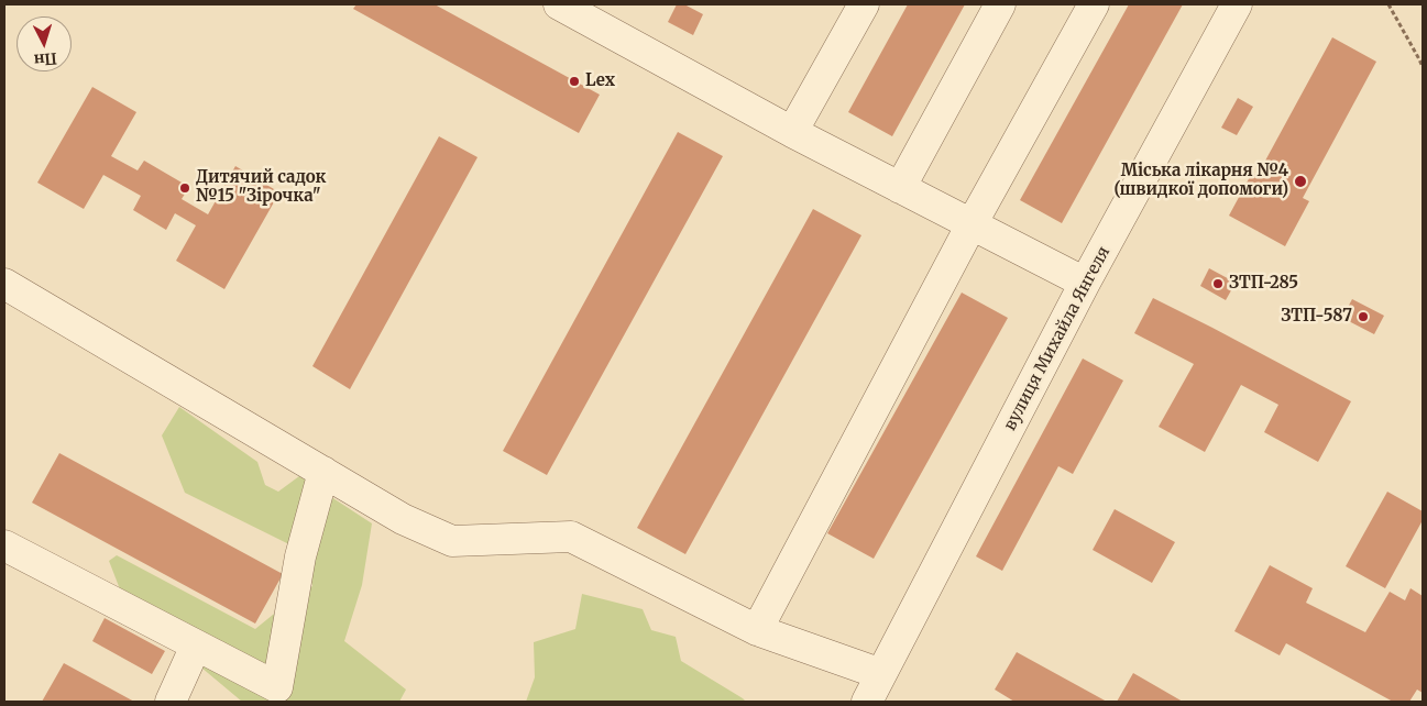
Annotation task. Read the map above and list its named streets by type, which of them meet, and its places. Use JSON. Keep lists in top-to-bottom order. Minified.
{"streets":{"street":["вулиця Михайла Янгеля"]},"places":["Lex","Міська лікарня №4 (швидкої допомоги)","Дитячий садок №15 \"Зірочка\"","ЗТП-285","ЗТП-587"],"north":"bottom"}
